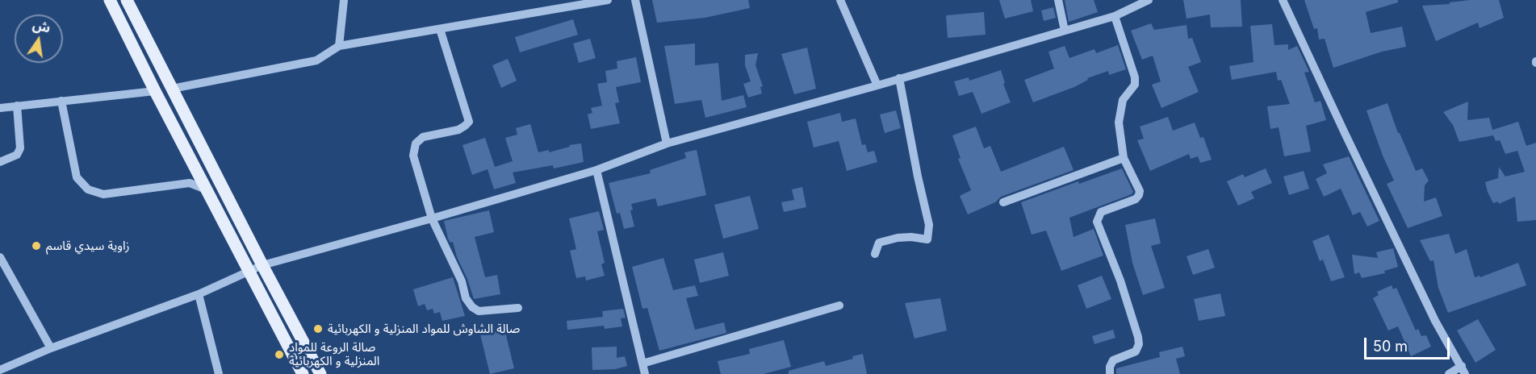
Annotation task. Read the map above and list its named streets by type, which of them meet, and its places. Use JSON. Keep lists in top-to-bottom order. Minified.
{"places":["زاوية سيدي قاسم","صالة الشاوش للمواد المنزلية و الكهربائية","صالة الروعة للمواد المنزلية و الكهربائية"],"scale_bar":"50 m","north":"top"}
